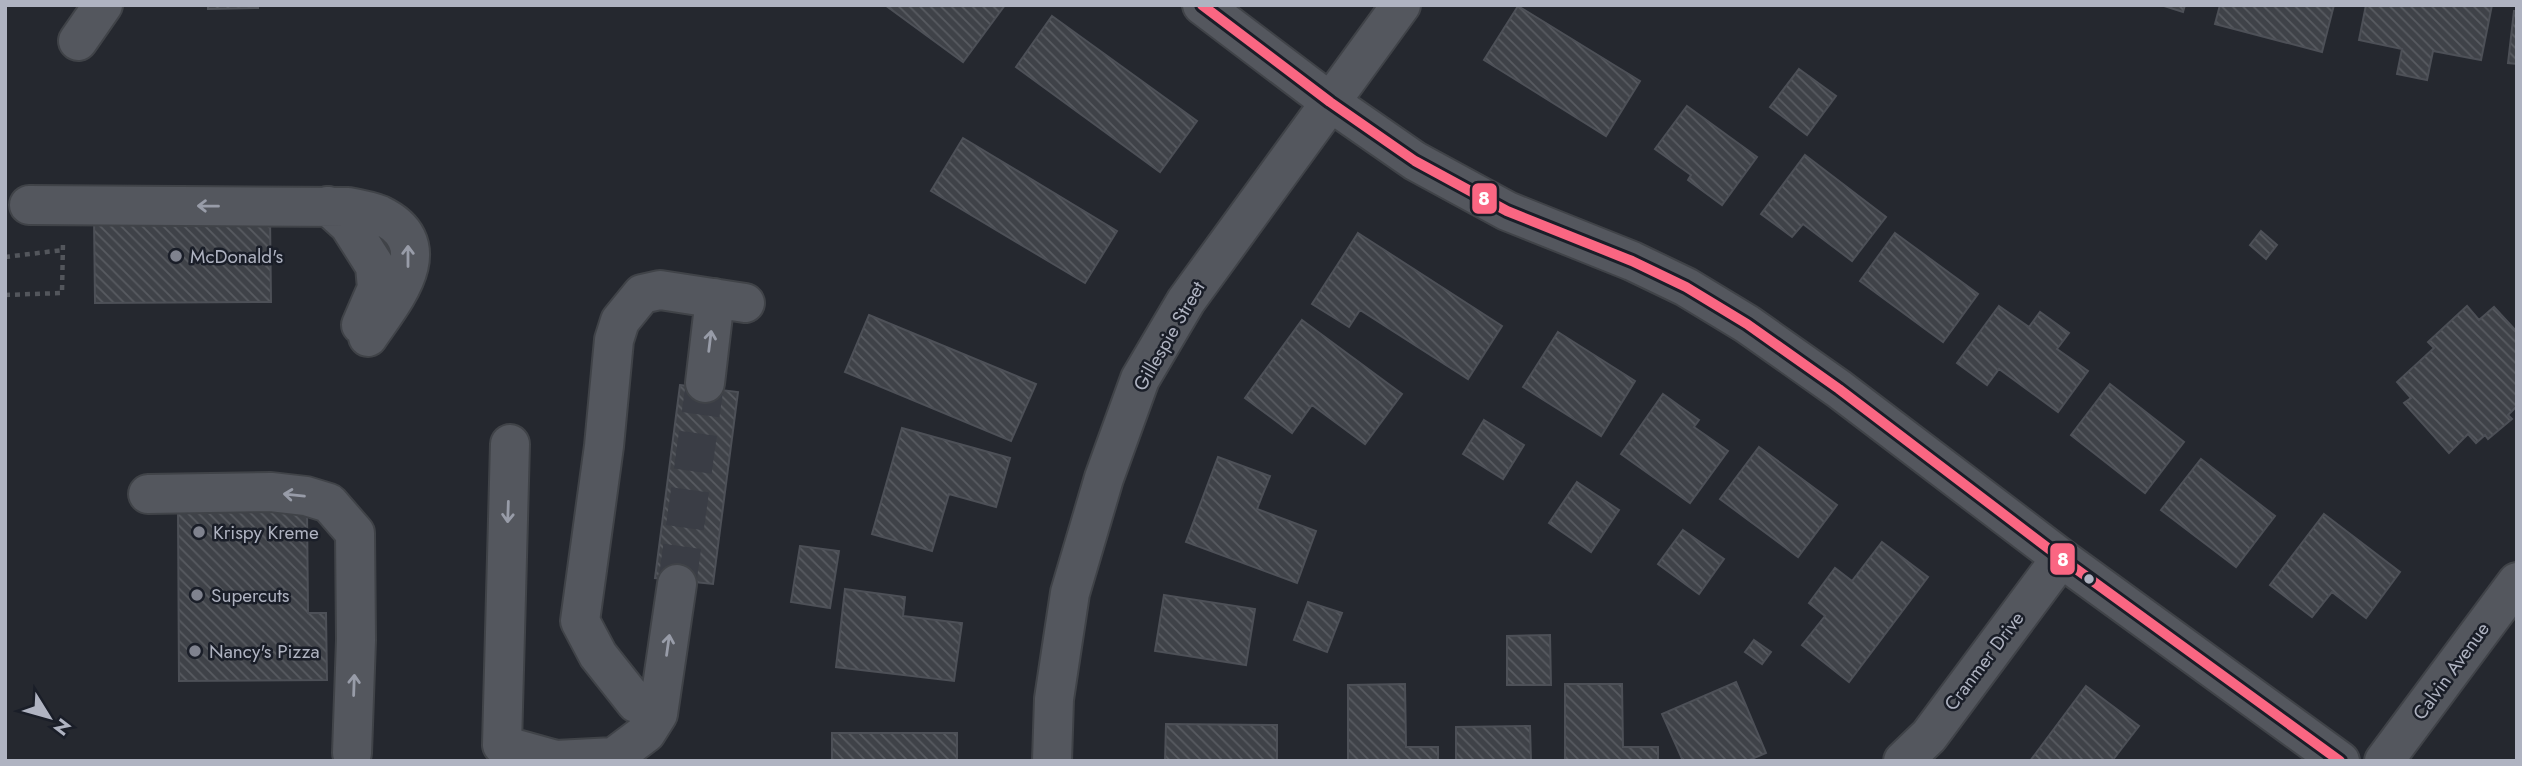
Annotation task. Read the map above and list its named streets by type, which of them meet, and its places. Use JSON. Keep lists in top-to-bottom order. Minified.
{"streets":{"street":["Gillespie Street","Cranmer Drive","Calvin Avenue"]},"places":["McDonald's","Krispy Kreme","Supercuts","Nancy's Pizza"],"lines":["transit line 8"],"north":"bottom right"}
